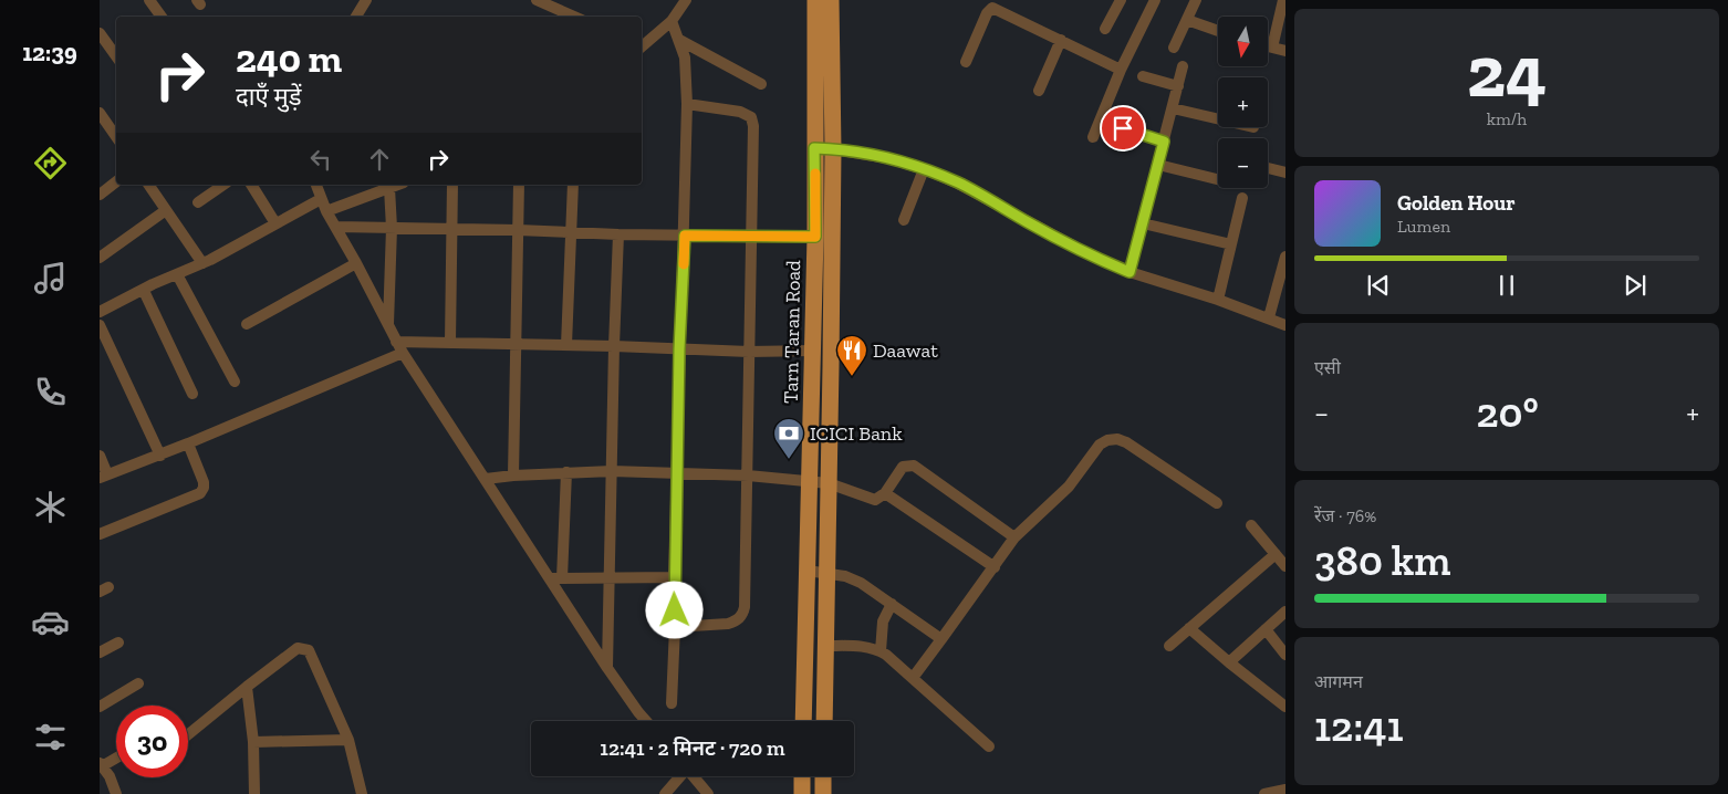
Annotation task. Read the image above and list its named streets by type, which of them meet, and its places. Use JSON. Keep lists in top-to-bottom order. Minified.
{"streets":{"main road":["Tarn Taran Road"]},"places":{"restaurant":["Daawat"],"bank":["ICICI Bank"]},"north":"bottom","page":{"tabs":"12:39","tile":[["24","km/h"],"एसी",["रेंज · 76%","380 km"],["आगमन","12:41"]],"map_buttons":["+","−"],"turn":["240 m","दाएँ मुड़ें"],"song":["Golden Hour","Lumen"],"heat":["−","20°","+"],"limit":"30","trip":"12:41 · 2 मिनट · 720 m"}}
